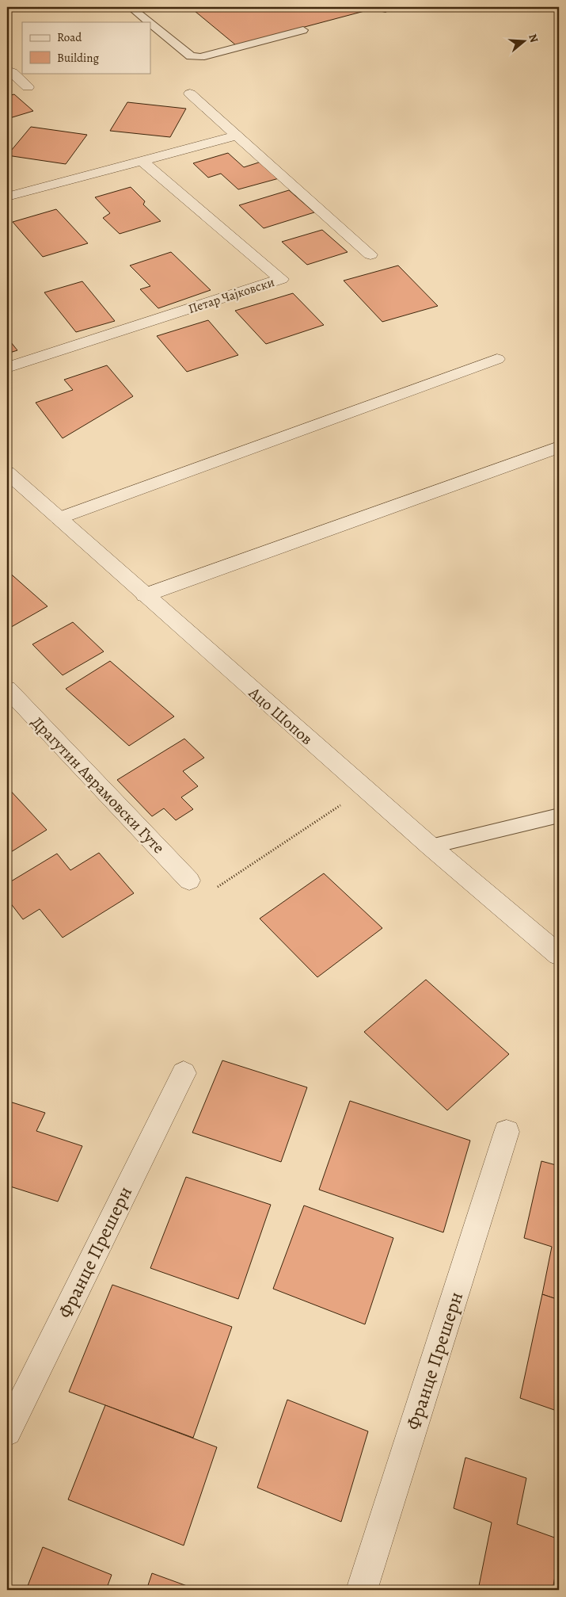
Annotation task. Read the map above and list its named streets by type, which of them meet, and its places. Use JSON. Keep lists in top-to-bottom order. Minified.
{"streets":{"street":["Петар Чајковски","Ацо Шопов","Драгутин Аврамовски Гуте","Франце Прешерн"]},"legend":["Road","Building"],"north":"right"}
